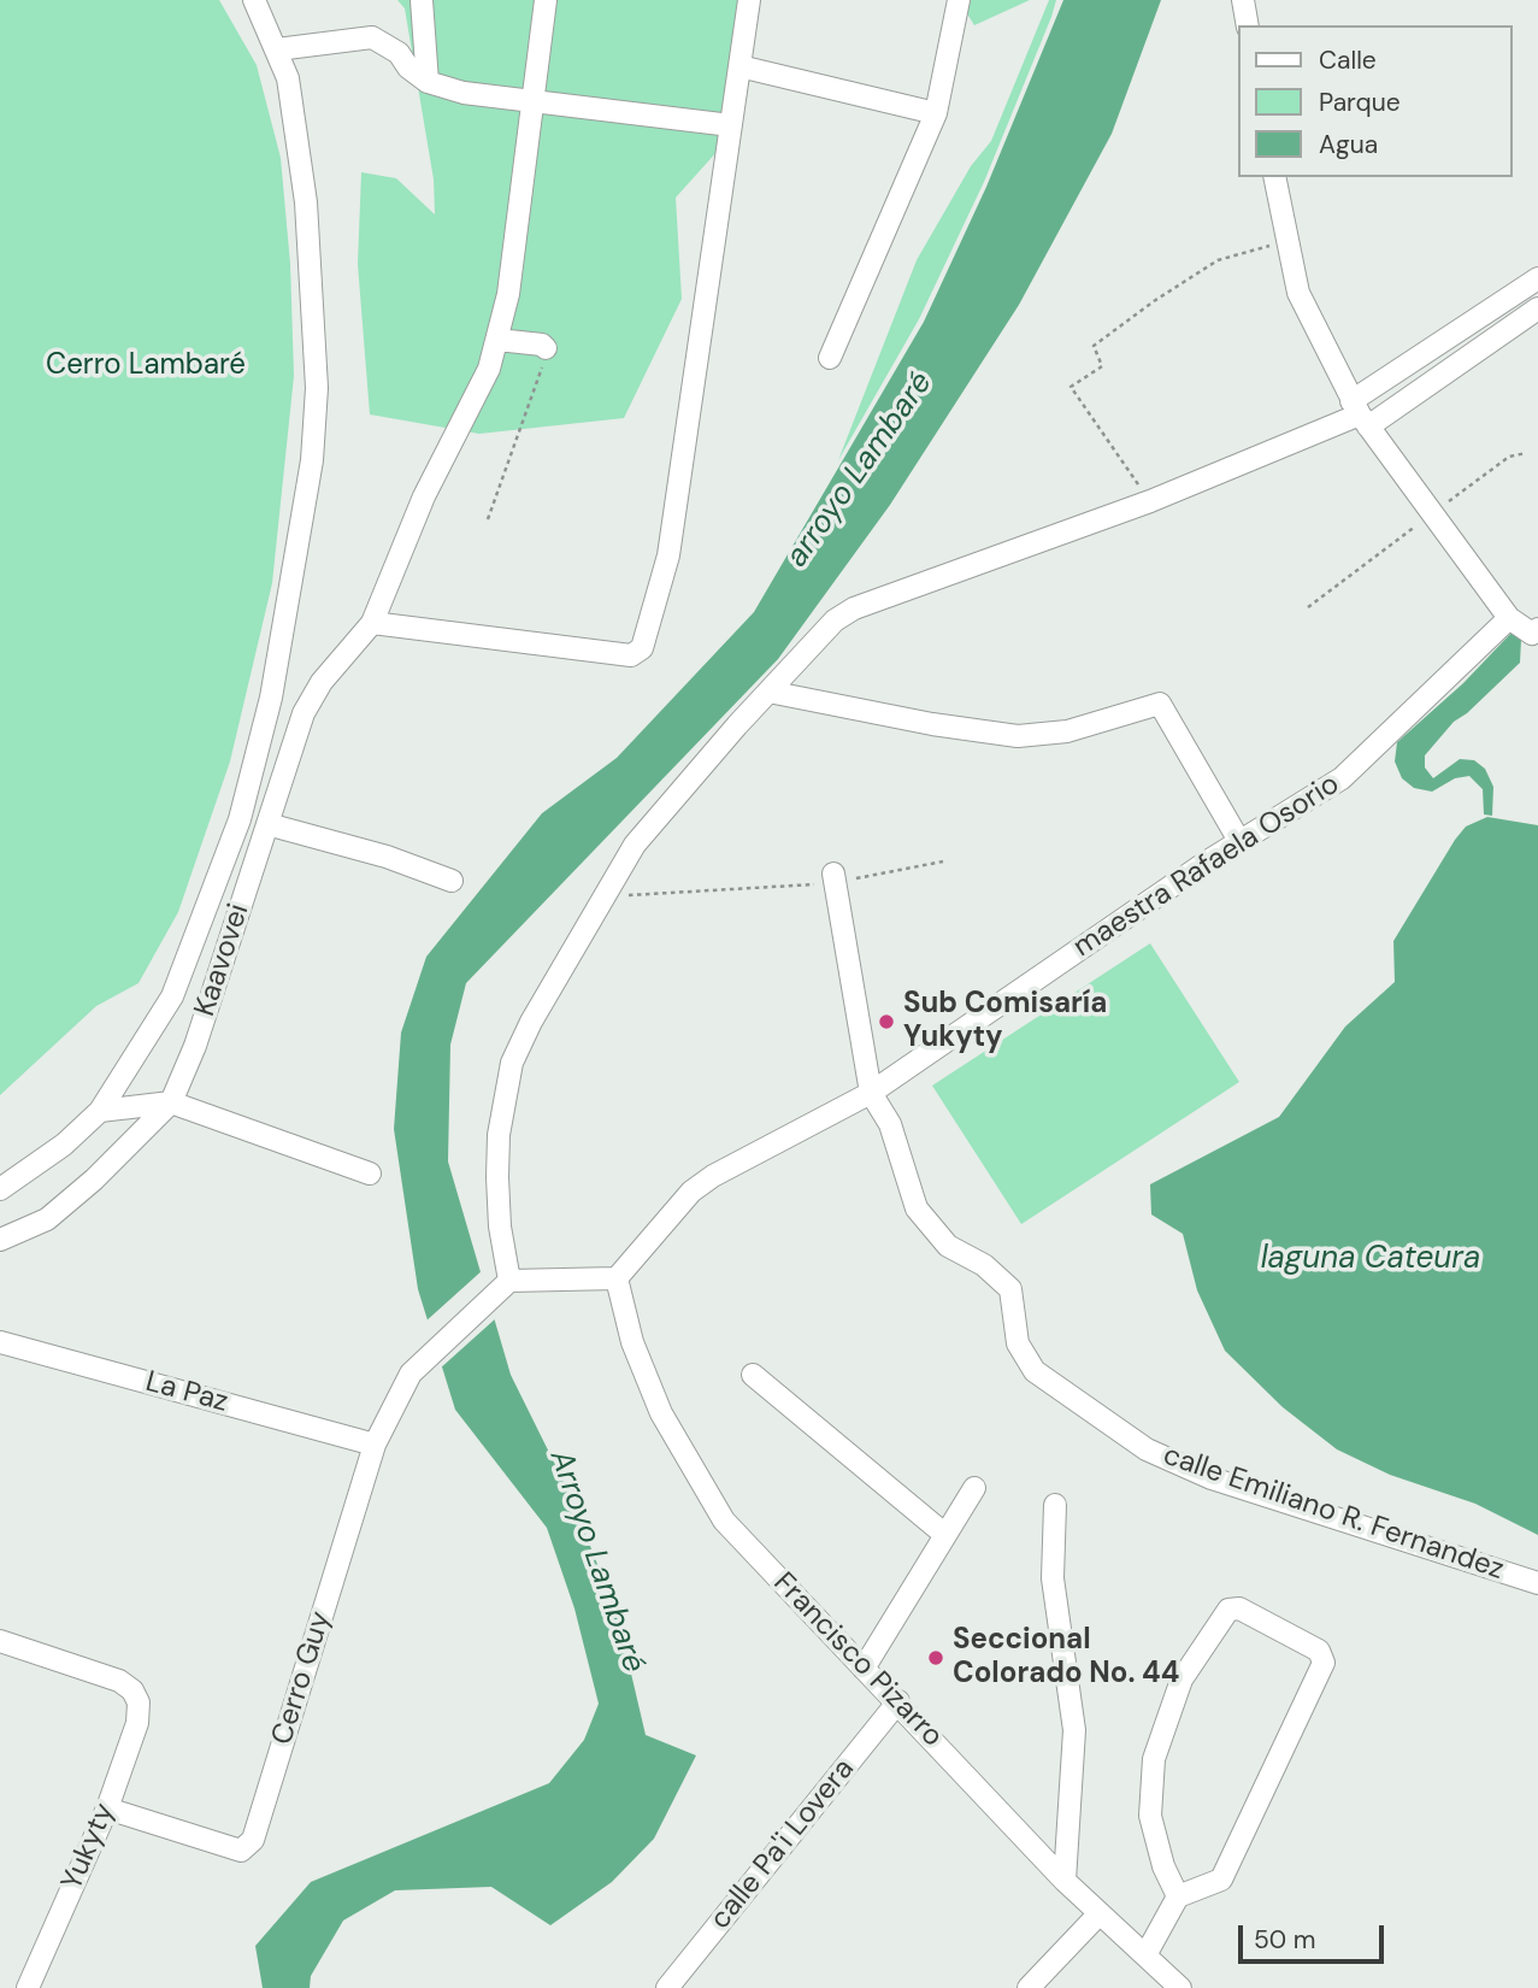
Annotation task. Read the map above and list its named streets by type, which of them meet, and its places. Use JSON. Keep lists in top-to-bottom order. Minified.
{"streets":{"street":["maestra Rafaela Osorio","Kaavovei","La Paz","calle Emiliano R. Fernandez","Francisco Pizarro","Cerro Guy","calle Pa'i Lovera","Yukyty"]},"crossings":[["maestra Rafaela Osorio","calle Emiliano R. Fernandez"],["maestra Rafaela Osorio","Francisco Pizarro"],["La Paz","Cerro Guy"],["Francisco Pizarro","calle Pa'i Lovera"],["Cerro Guy","Yukyty"]],"water":["arroyo Lambaré","laguna Cateura","Arroyo Lambaré"],"parks":["Cerro Lambaré"],"places":["Sub Comisaría Yukyty","Seccional Colorado No. 44"],"legend":["Calle","Parque","Agua"],"scale_bar":"50 m"}
